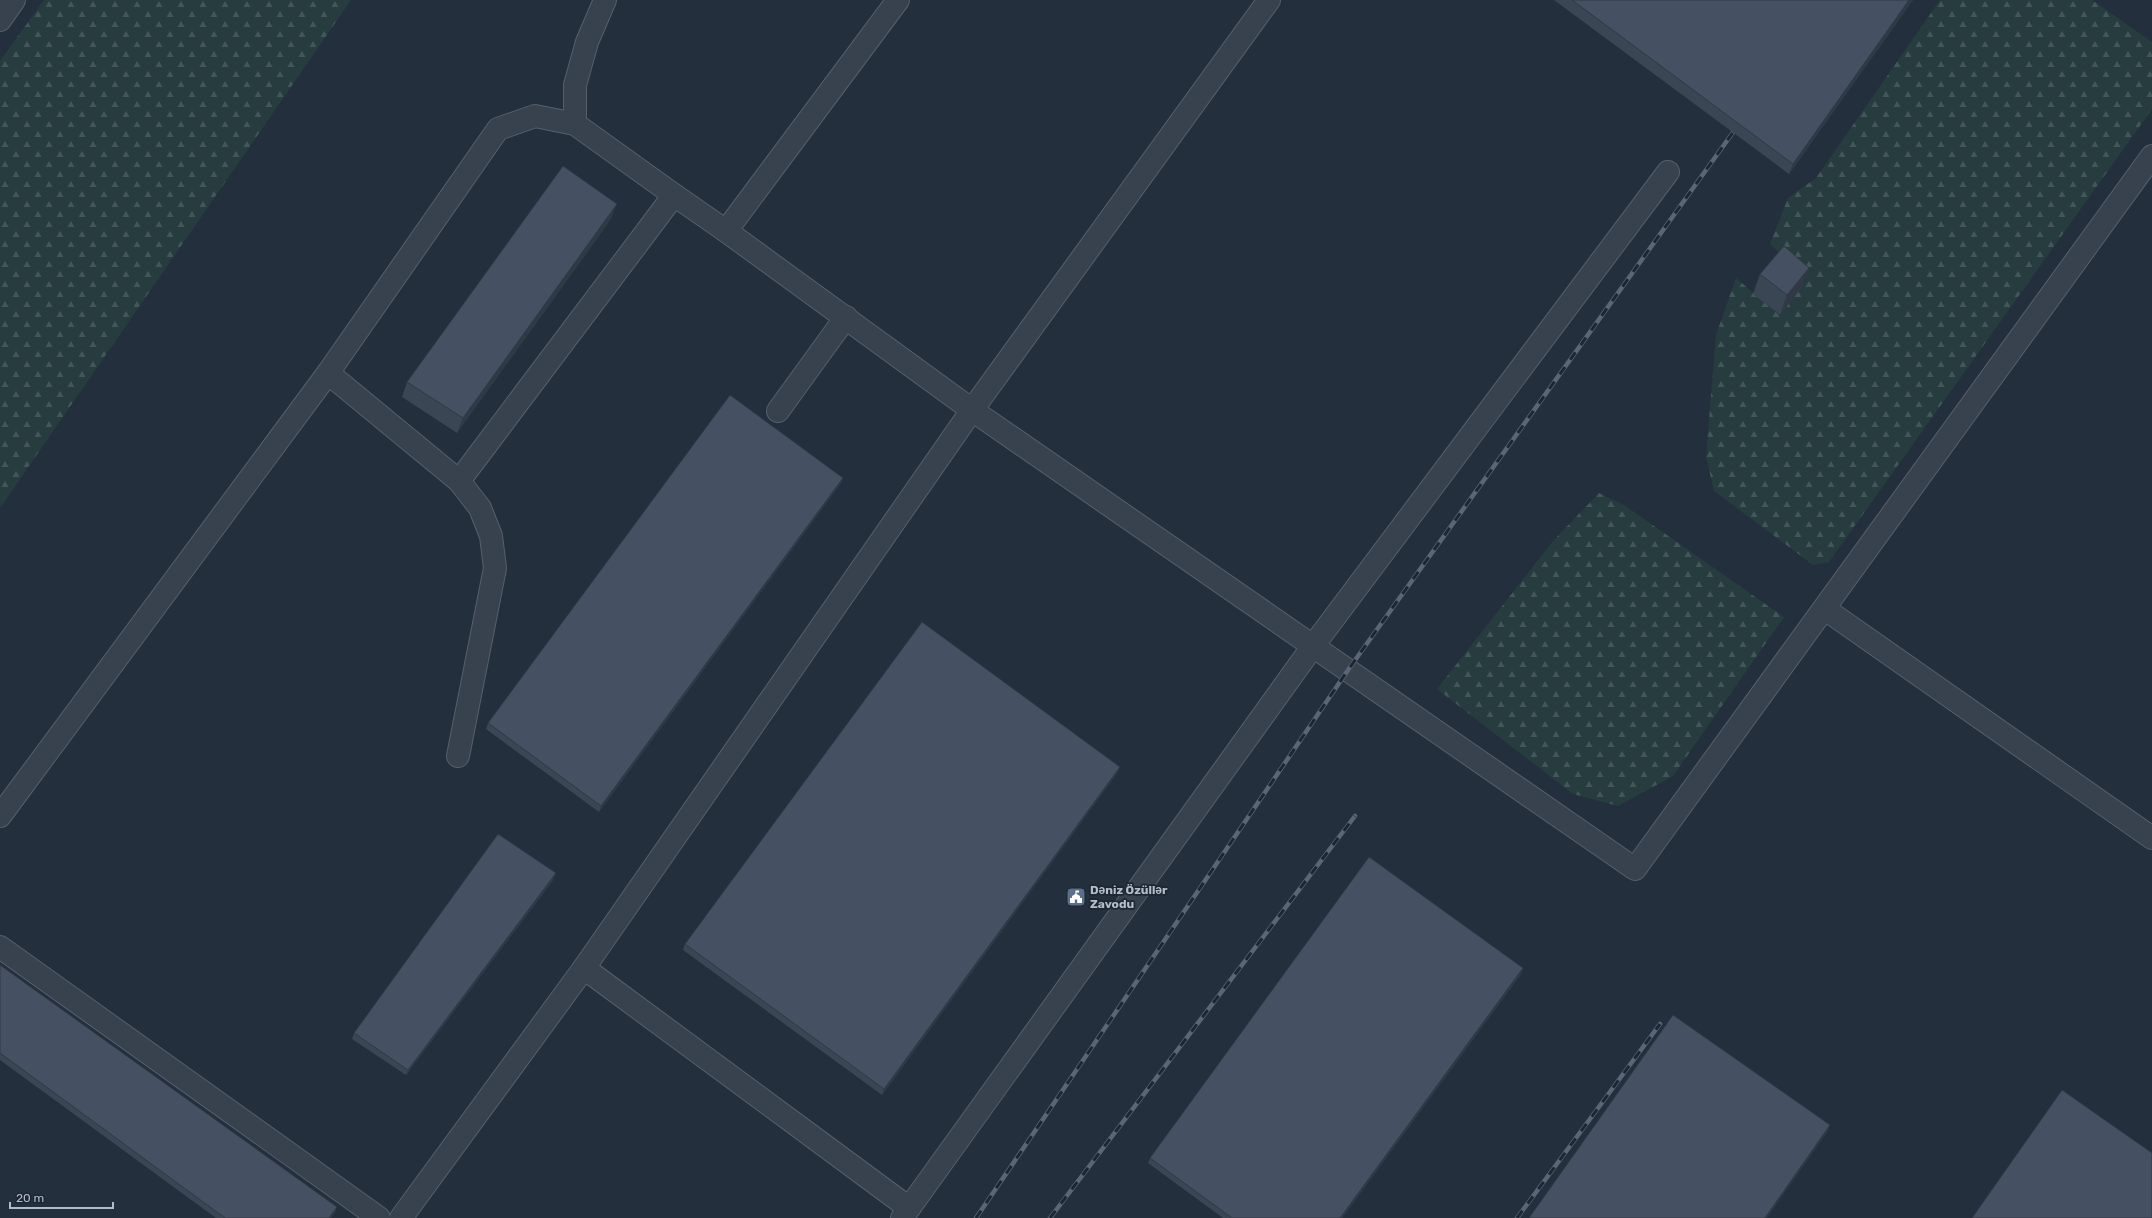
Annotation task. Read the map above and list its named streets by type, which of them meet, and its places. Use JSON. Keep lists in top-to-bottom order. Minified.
{"places":{"public building":["Dəniz Özüllər Zavodu"]},"scale_bar":"20 m"}
